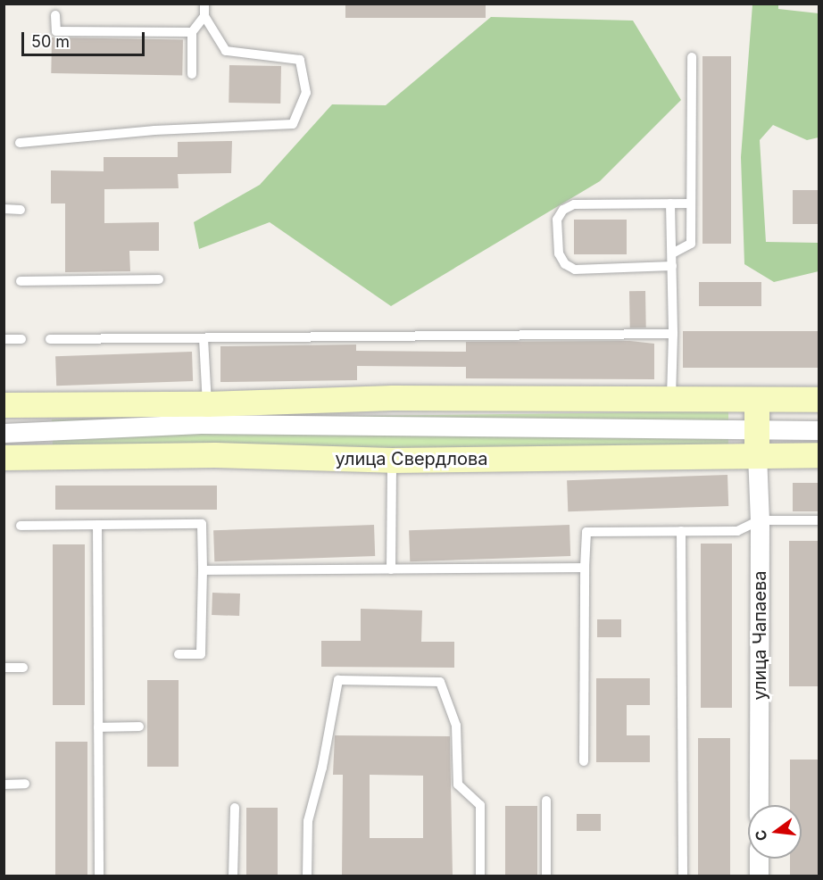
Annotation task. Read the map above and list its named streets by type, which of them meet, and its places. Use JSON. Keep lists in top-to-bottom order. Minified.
{"streets":{"street":["улица Свердлова","улица Чапаева"]},"crossings":[["улица Свердлова","улица Чапаева"]],"scale_bar":"50 m","north":"left"}
